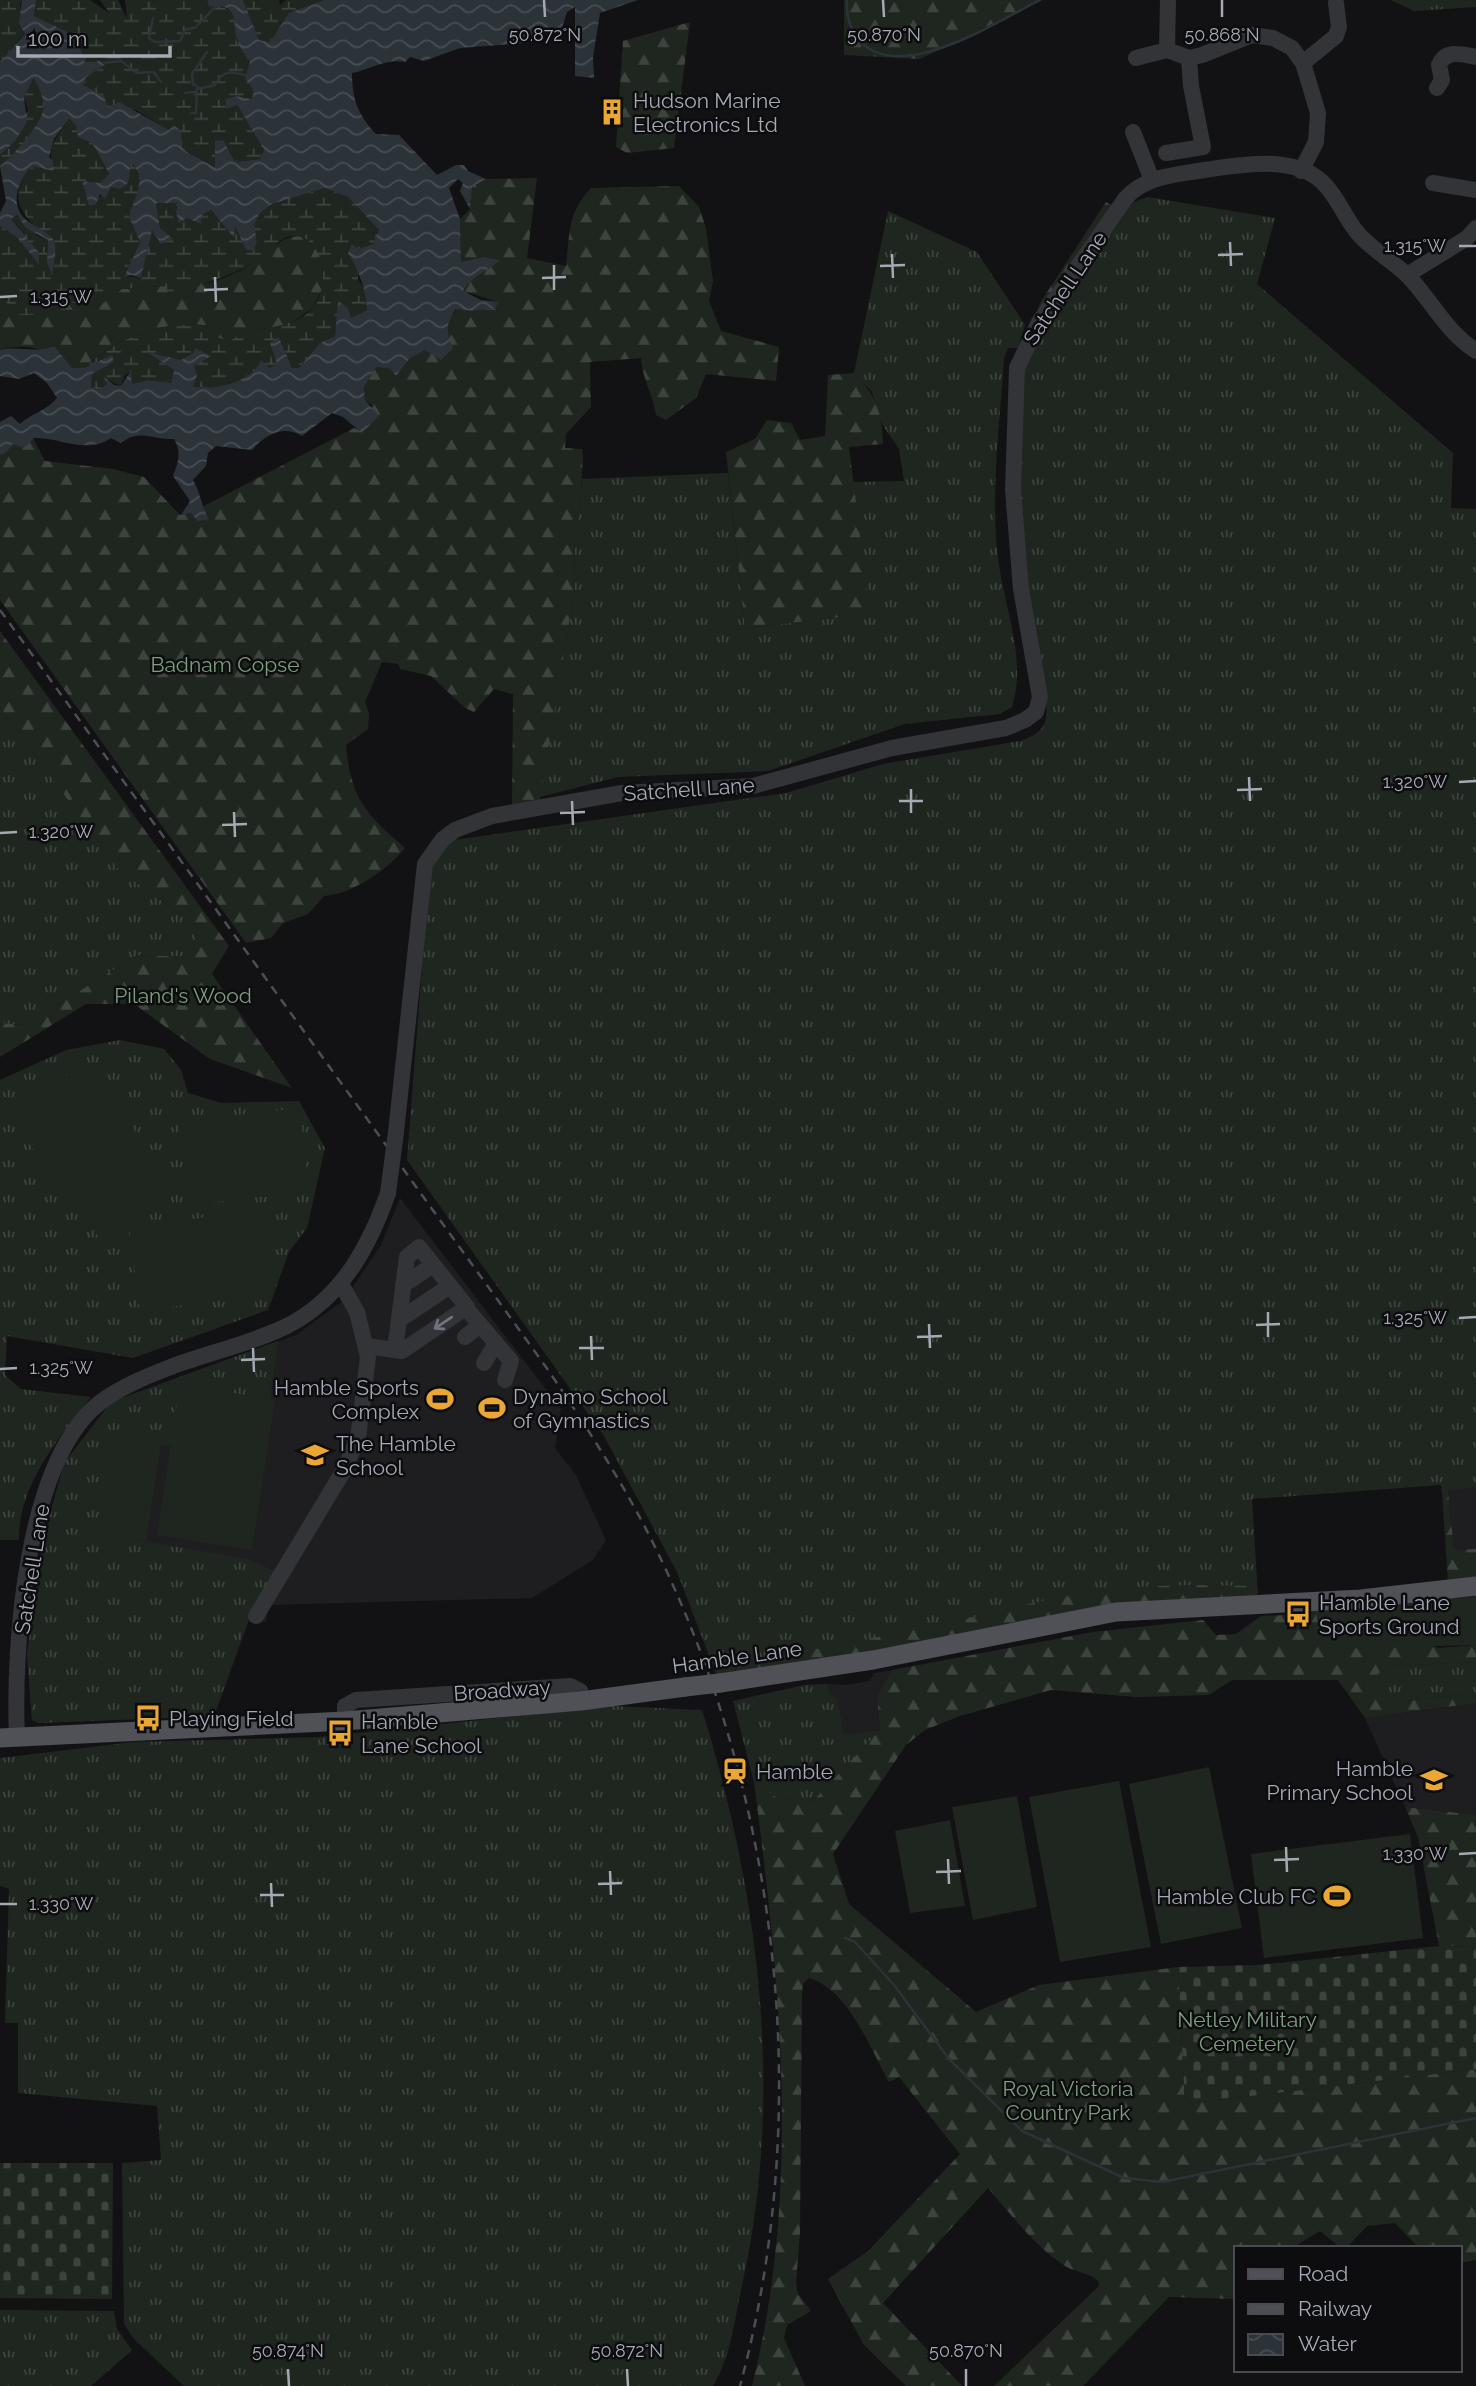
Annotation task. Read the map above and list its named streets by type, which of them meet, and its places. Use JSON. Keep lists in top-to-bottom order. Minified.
{"streets":{"main road":["Hamble Lane"],"street":["Satchell Lane"]},"crossings":[["Satchell Lane","Hamble Lane"]],"parks":["Badnam Copse","Piland's Wood","Netley Military Cemetery","Royal Victoria Country Park"],"places":{"building":["Hudson Marine Electronics Ltd"],"sports":["Hamble Sports Complex","Dynamo School of Gymnastics","Hamble Club FC"],"school or university":["The Hamble School","Hamble Primary School"],"bus stop":["Hamble Lane Sports Ground","Playing Field","Hamble Lane School"],"station":["Hamble"]},"legend":["Road","Railway","Water"],"scale_bar":"100 m","coordinates":["50.872°N","50.870°N","50.868°N","1.315°W","1.320°W","1.325°W","1.330°W","50.874°N"]}
